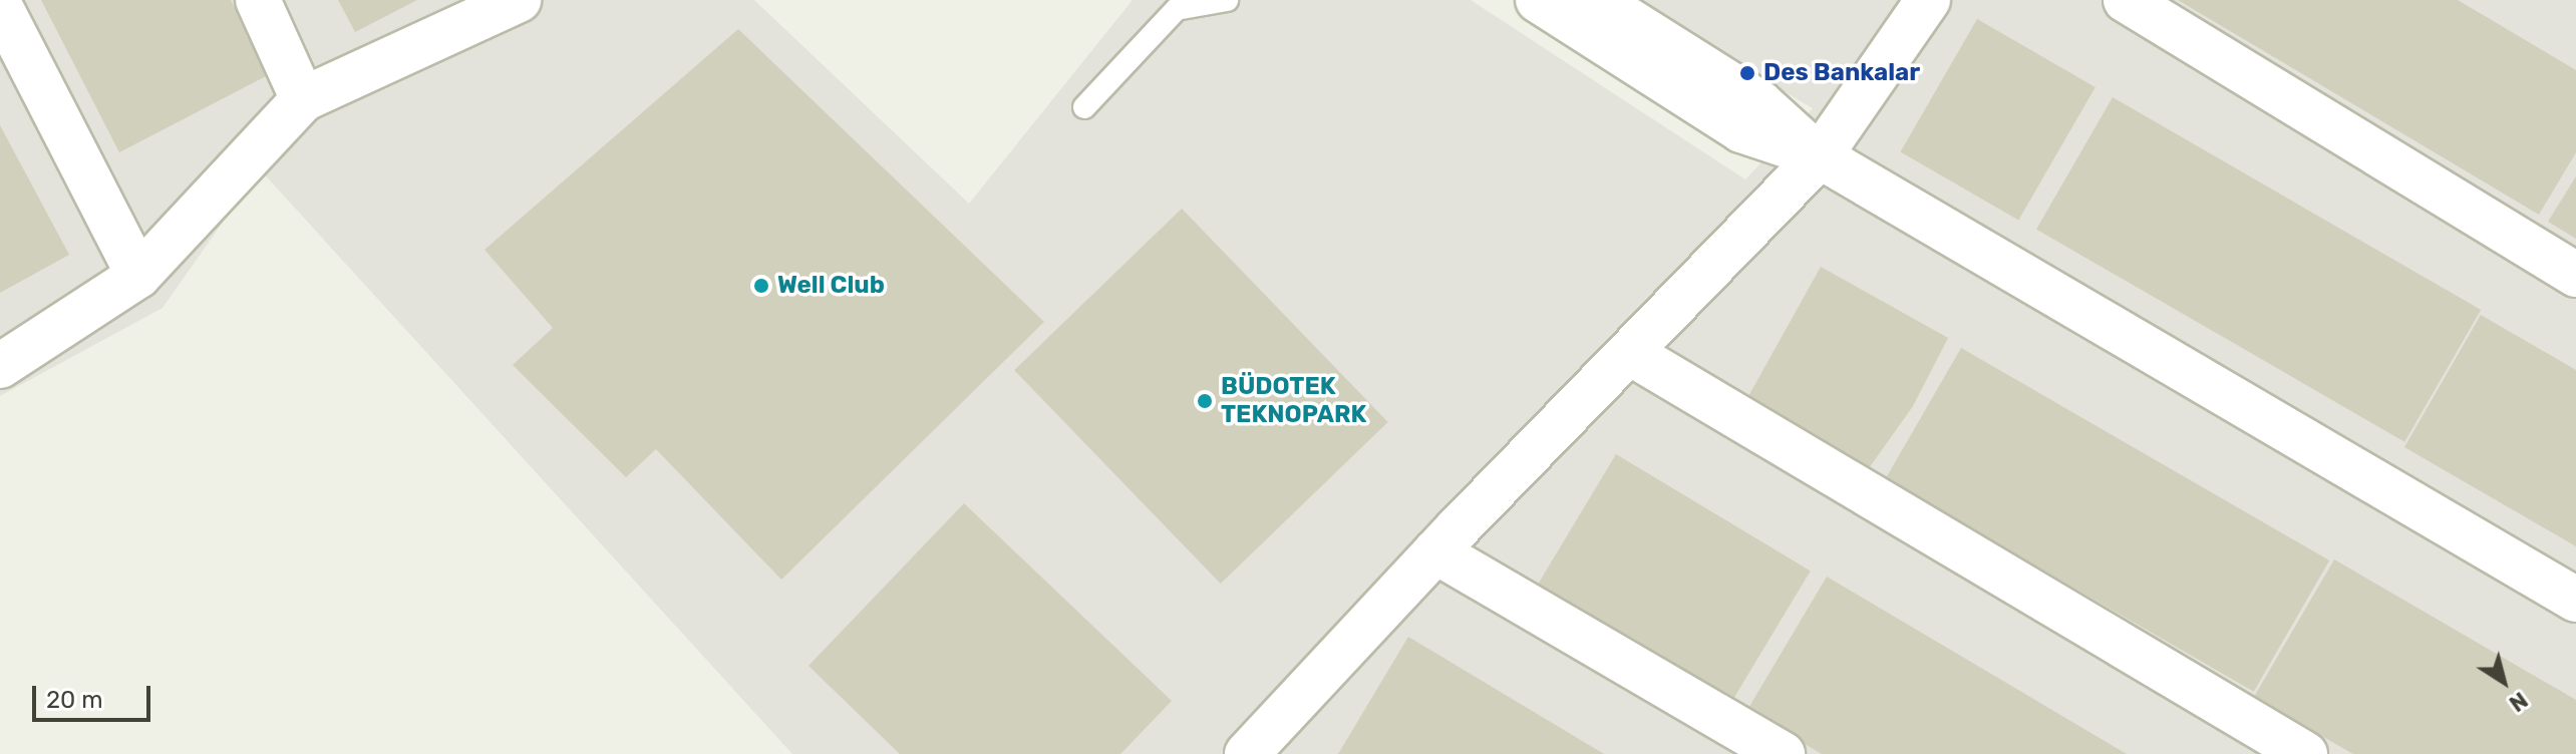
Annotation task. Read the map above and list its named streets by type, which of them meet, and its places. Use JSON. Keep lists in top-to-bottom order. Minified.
{"places":["Des Bankalar","Well Club","BÜDOTEK TEKNOPARK"],"scale_bar":"20 m","north":"bottom right"}
